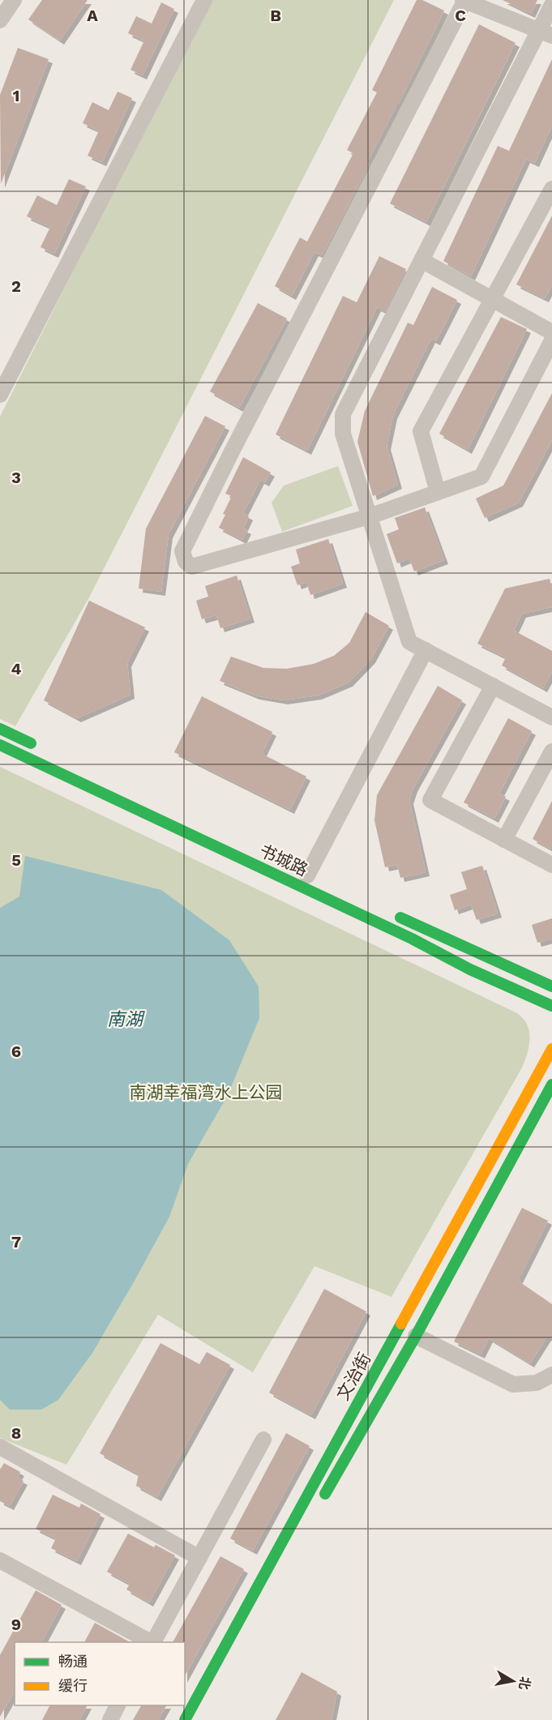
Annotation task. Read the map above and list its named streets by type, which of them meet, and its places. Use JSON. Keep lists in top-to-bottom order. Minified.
{"streets":{"main road":["书城路","文治街"]},"water":["南湖"],"parks":["南湖幸福湾水上公园"],"legend":["畅通","缓行"],"north":"right","grid":{"columns":["A","B","C"],"rows":["1","2","3","4","5","6","7","8","9"]}}
